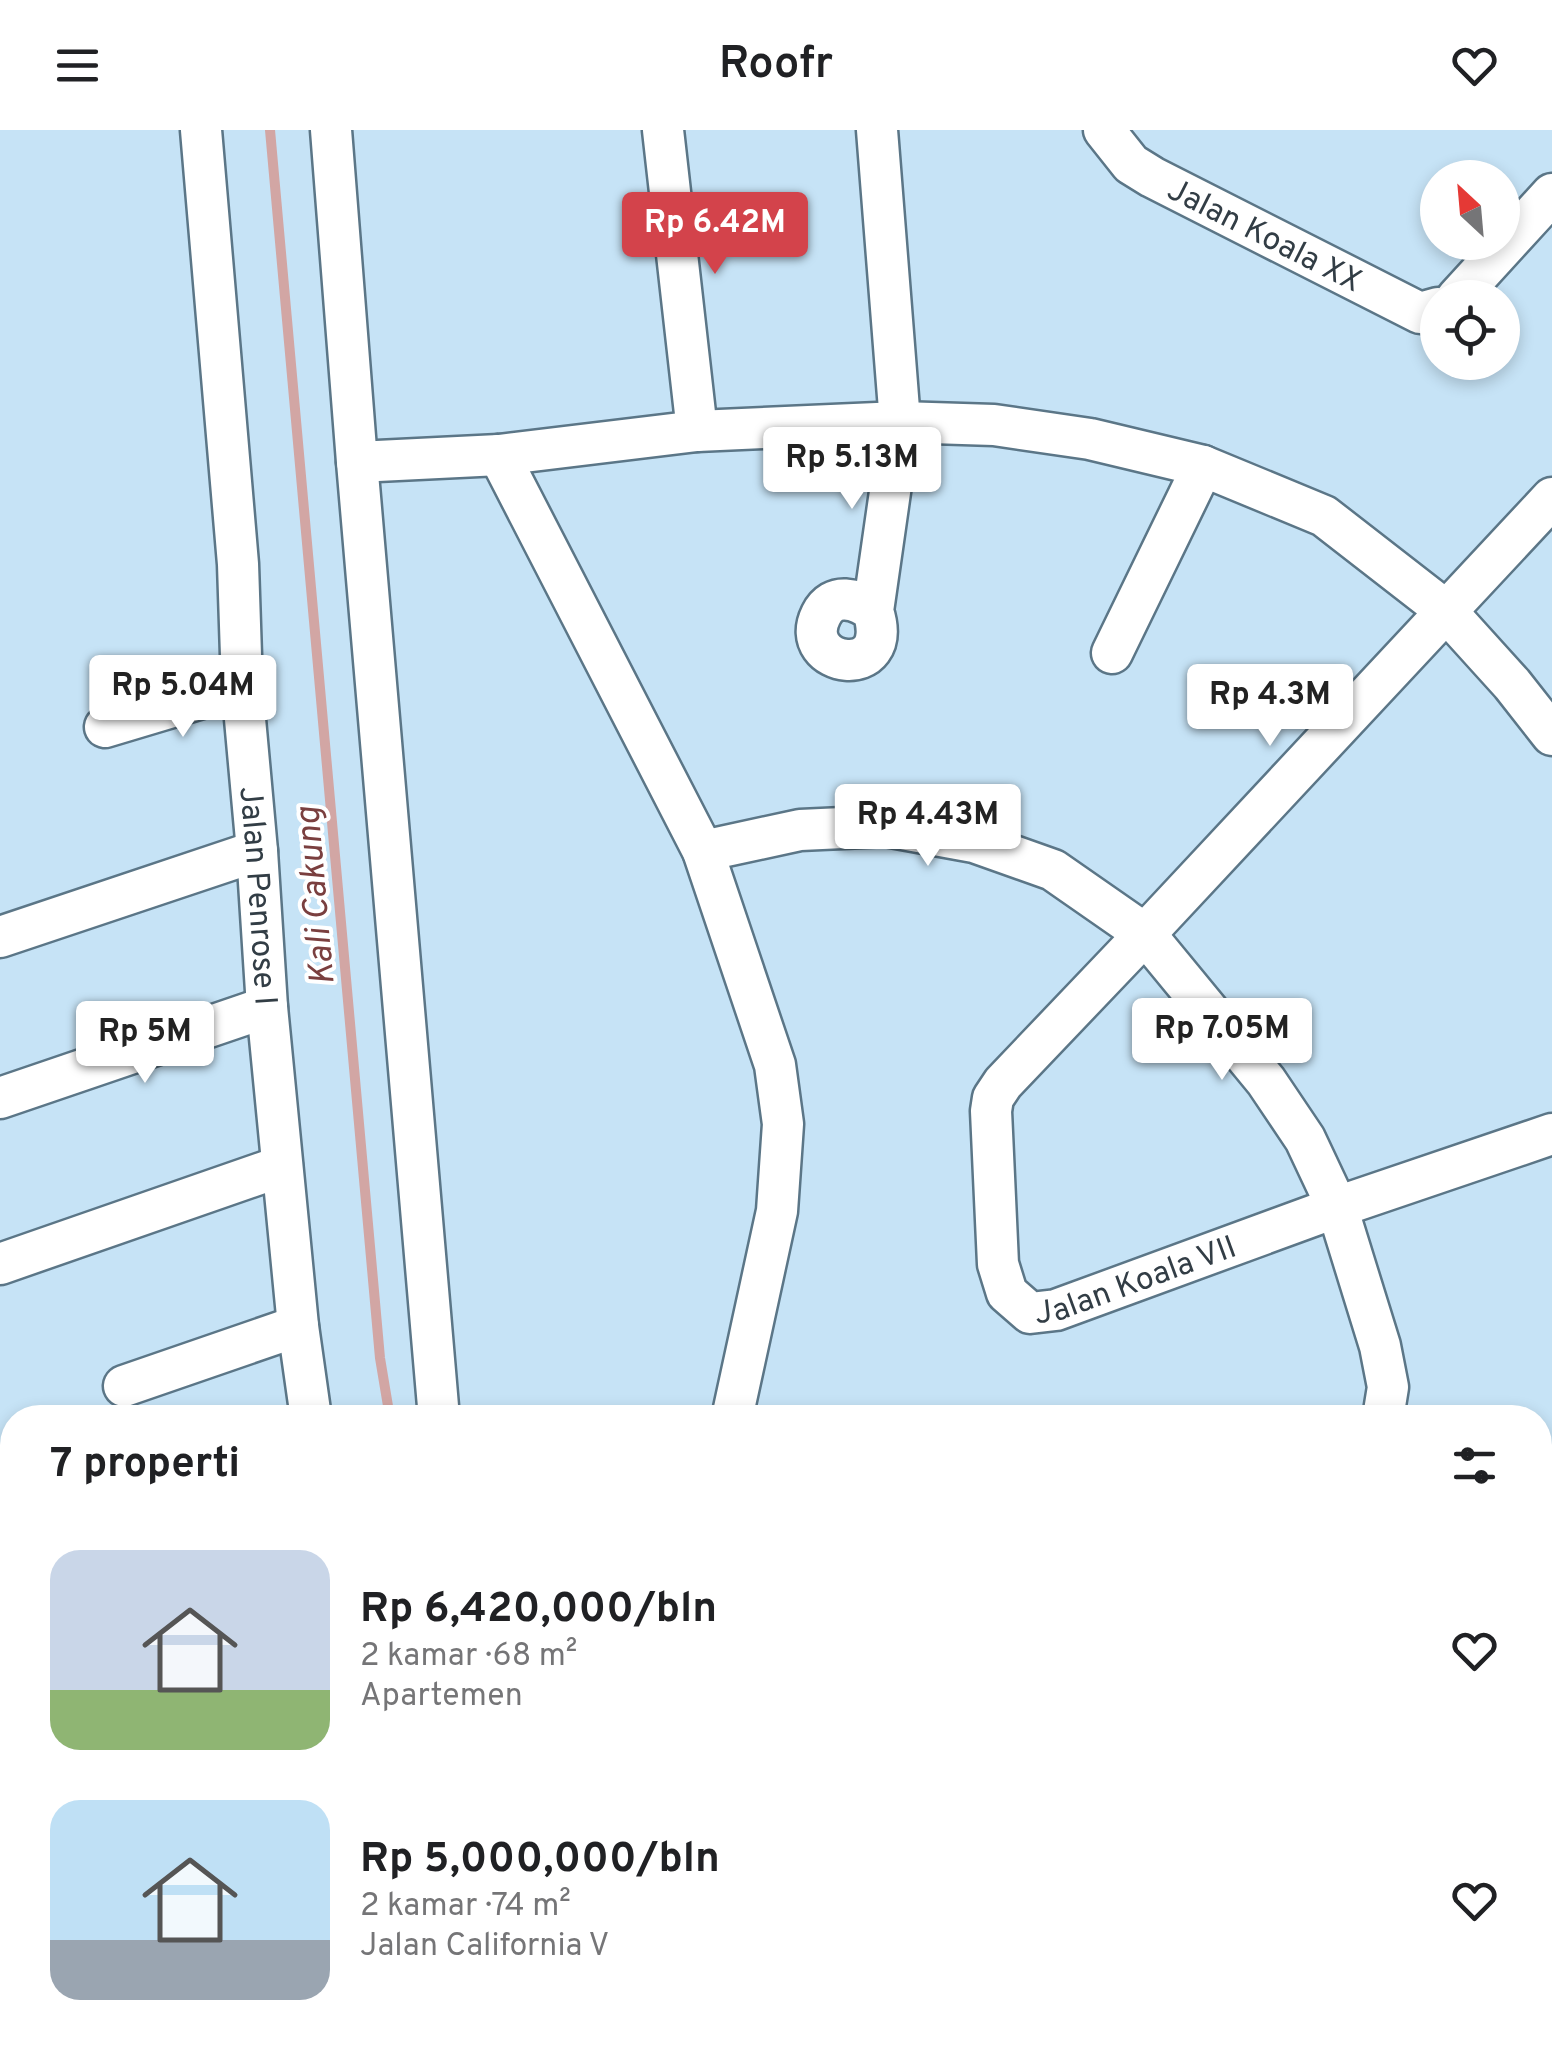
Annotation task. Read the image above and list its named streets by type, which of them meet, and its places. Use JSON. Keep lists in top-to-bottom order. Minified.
{"streets":{"street":["Jalan Koala XX","Jalan Penrose I","Jalan Koala VII"]},"water":["Kali Cakung"],"north":"top left","page":{"header":"Roofr","price":["Rp 6.42M","Rp 5.13M","Rp 5.04M","Rp 4.3M","Rp 4.43M","Rp 7.05M","Rp 5M"],"heading":"7 properti","list":[{"name":"Rp 6,420,000/bln","note":"2 kamar · 68 m² · Apartemen"},{"name":"Rp 5,000,000/bln","note":"2 kamar · 74 m² · Jalan California V"}]}}
